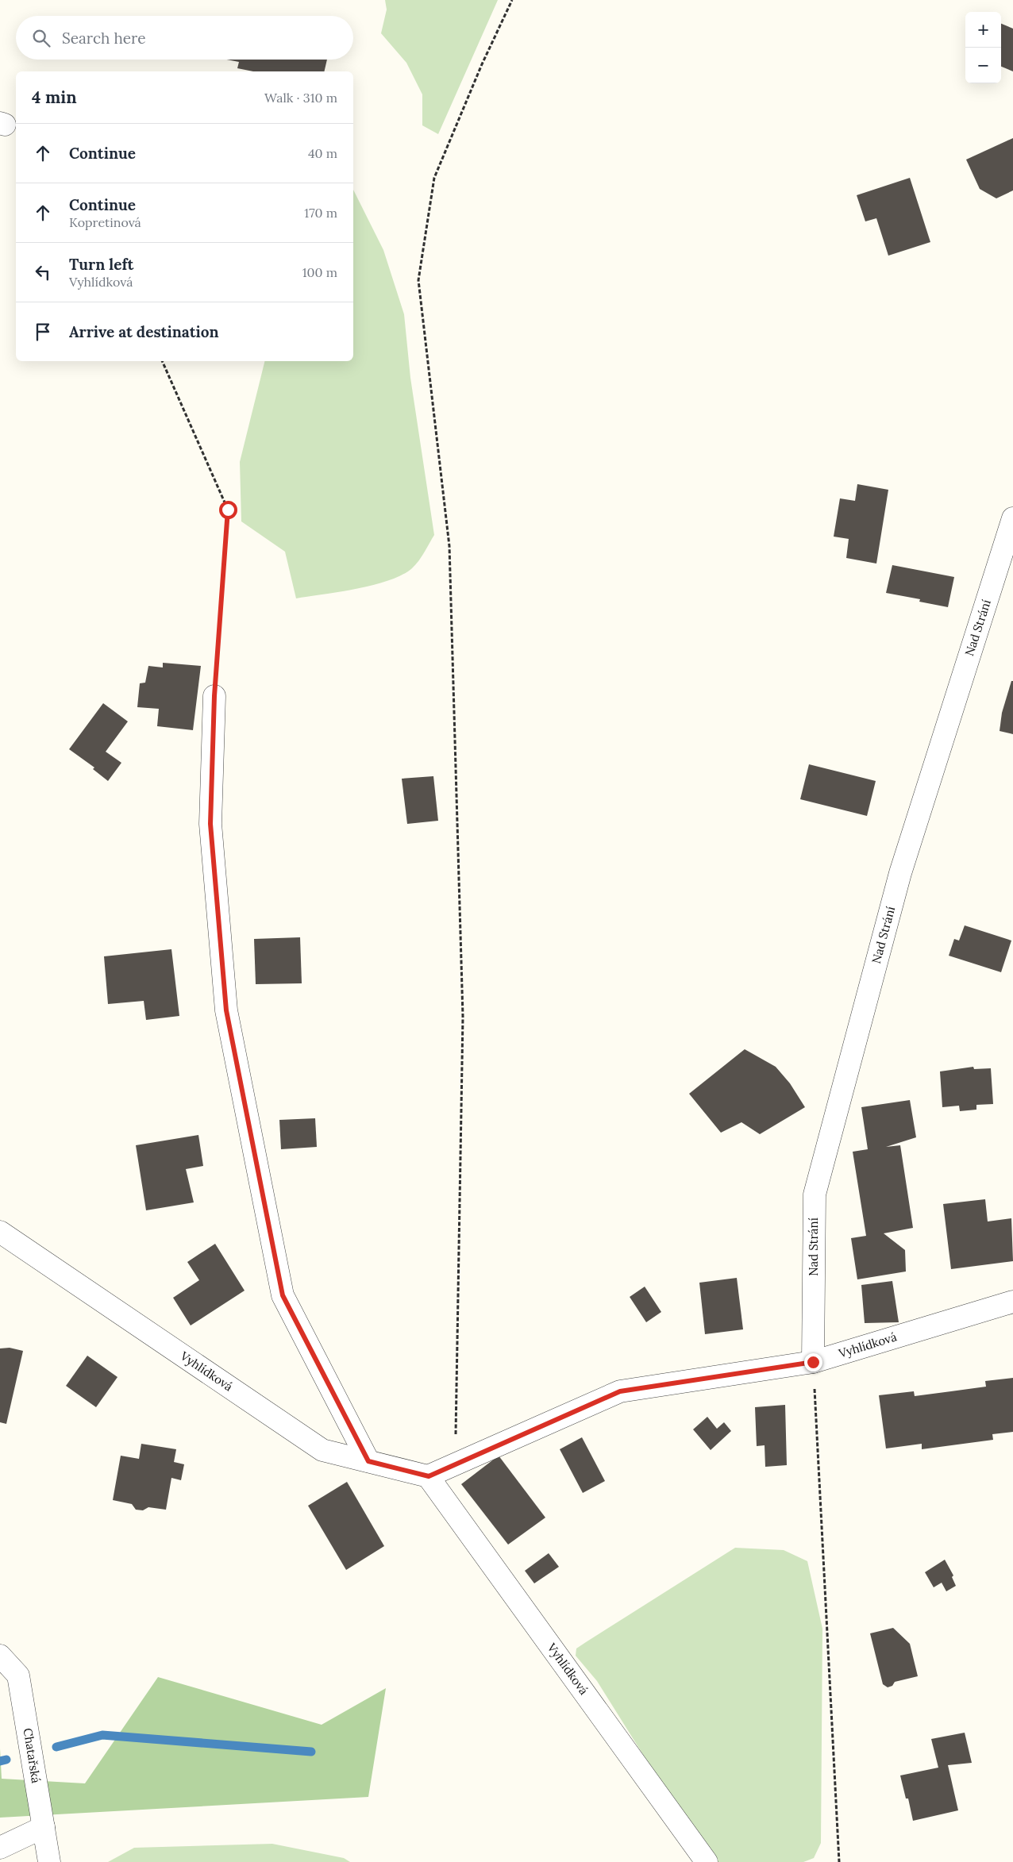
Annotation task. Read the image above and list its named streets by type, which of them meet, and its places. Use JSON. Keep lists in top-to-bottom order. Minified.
{"streets":{"street":["Nad Strání","Vyhlídková","Chatařská"]},"crossings":[["Nad Strání","Vyhlídková"]],"page":{"map_buttons":["+","−"],"search":"Search here","heading":["4 min","Walk · 310 m"],"list":[["Continue","40 m"],["Continue","Kopretinová","170 m"],["Turn left","Vyhlídková","100 m"],"Arrive at destination"]}}
